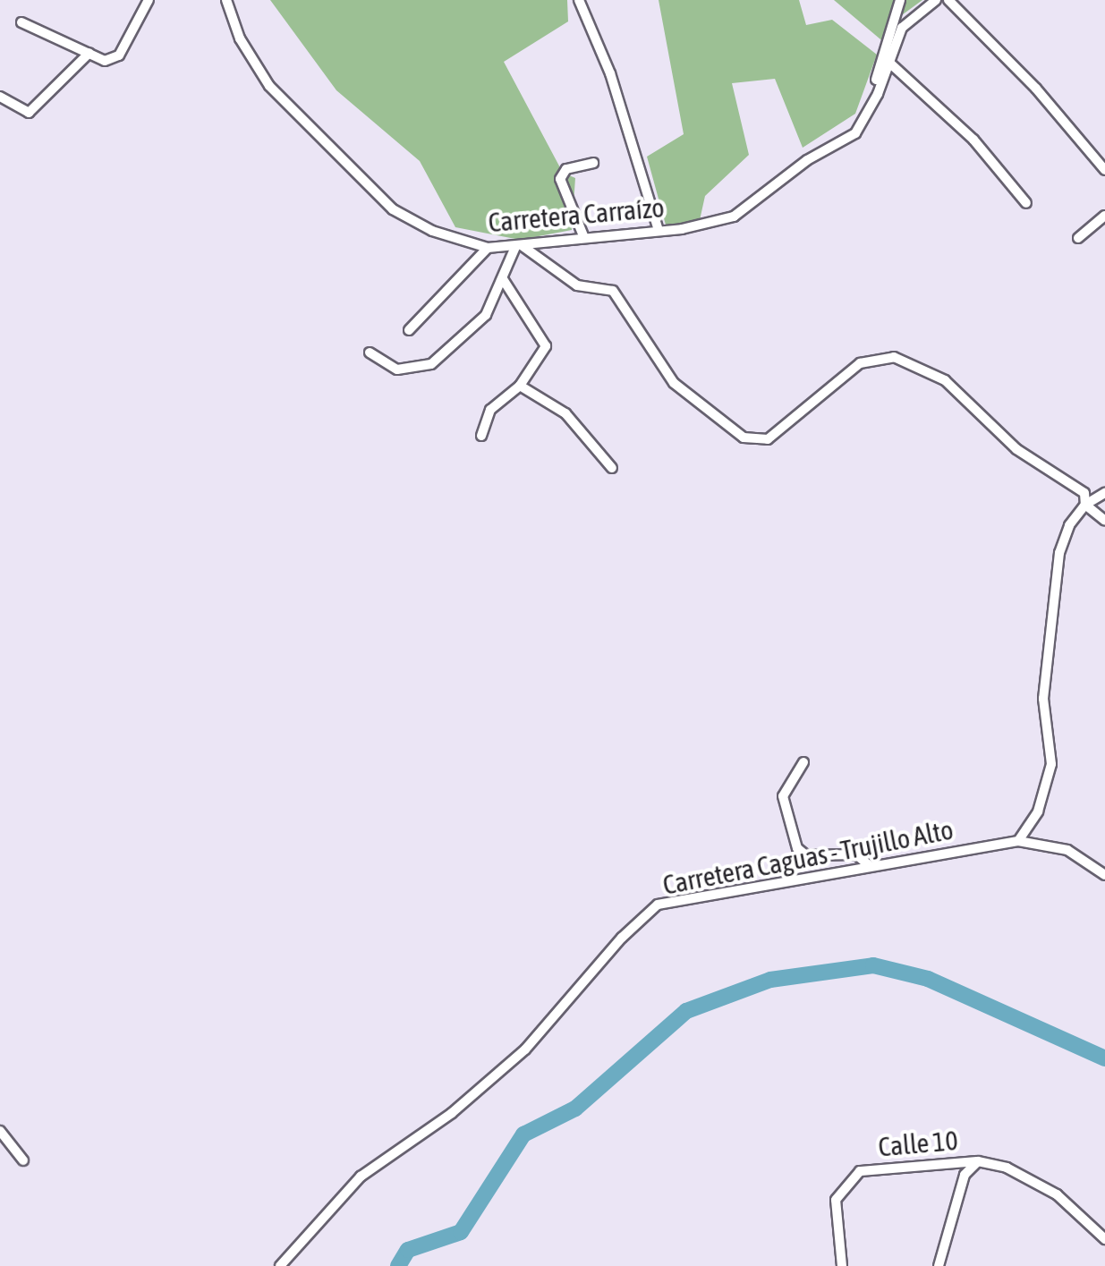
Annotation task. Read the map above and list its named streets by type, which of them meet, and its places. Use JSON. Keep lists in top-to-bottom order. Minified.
{"streets":{"street":["Carretera Carraízo","Carretera Caguas - Trujillo Alto","Calle 10"]}}
